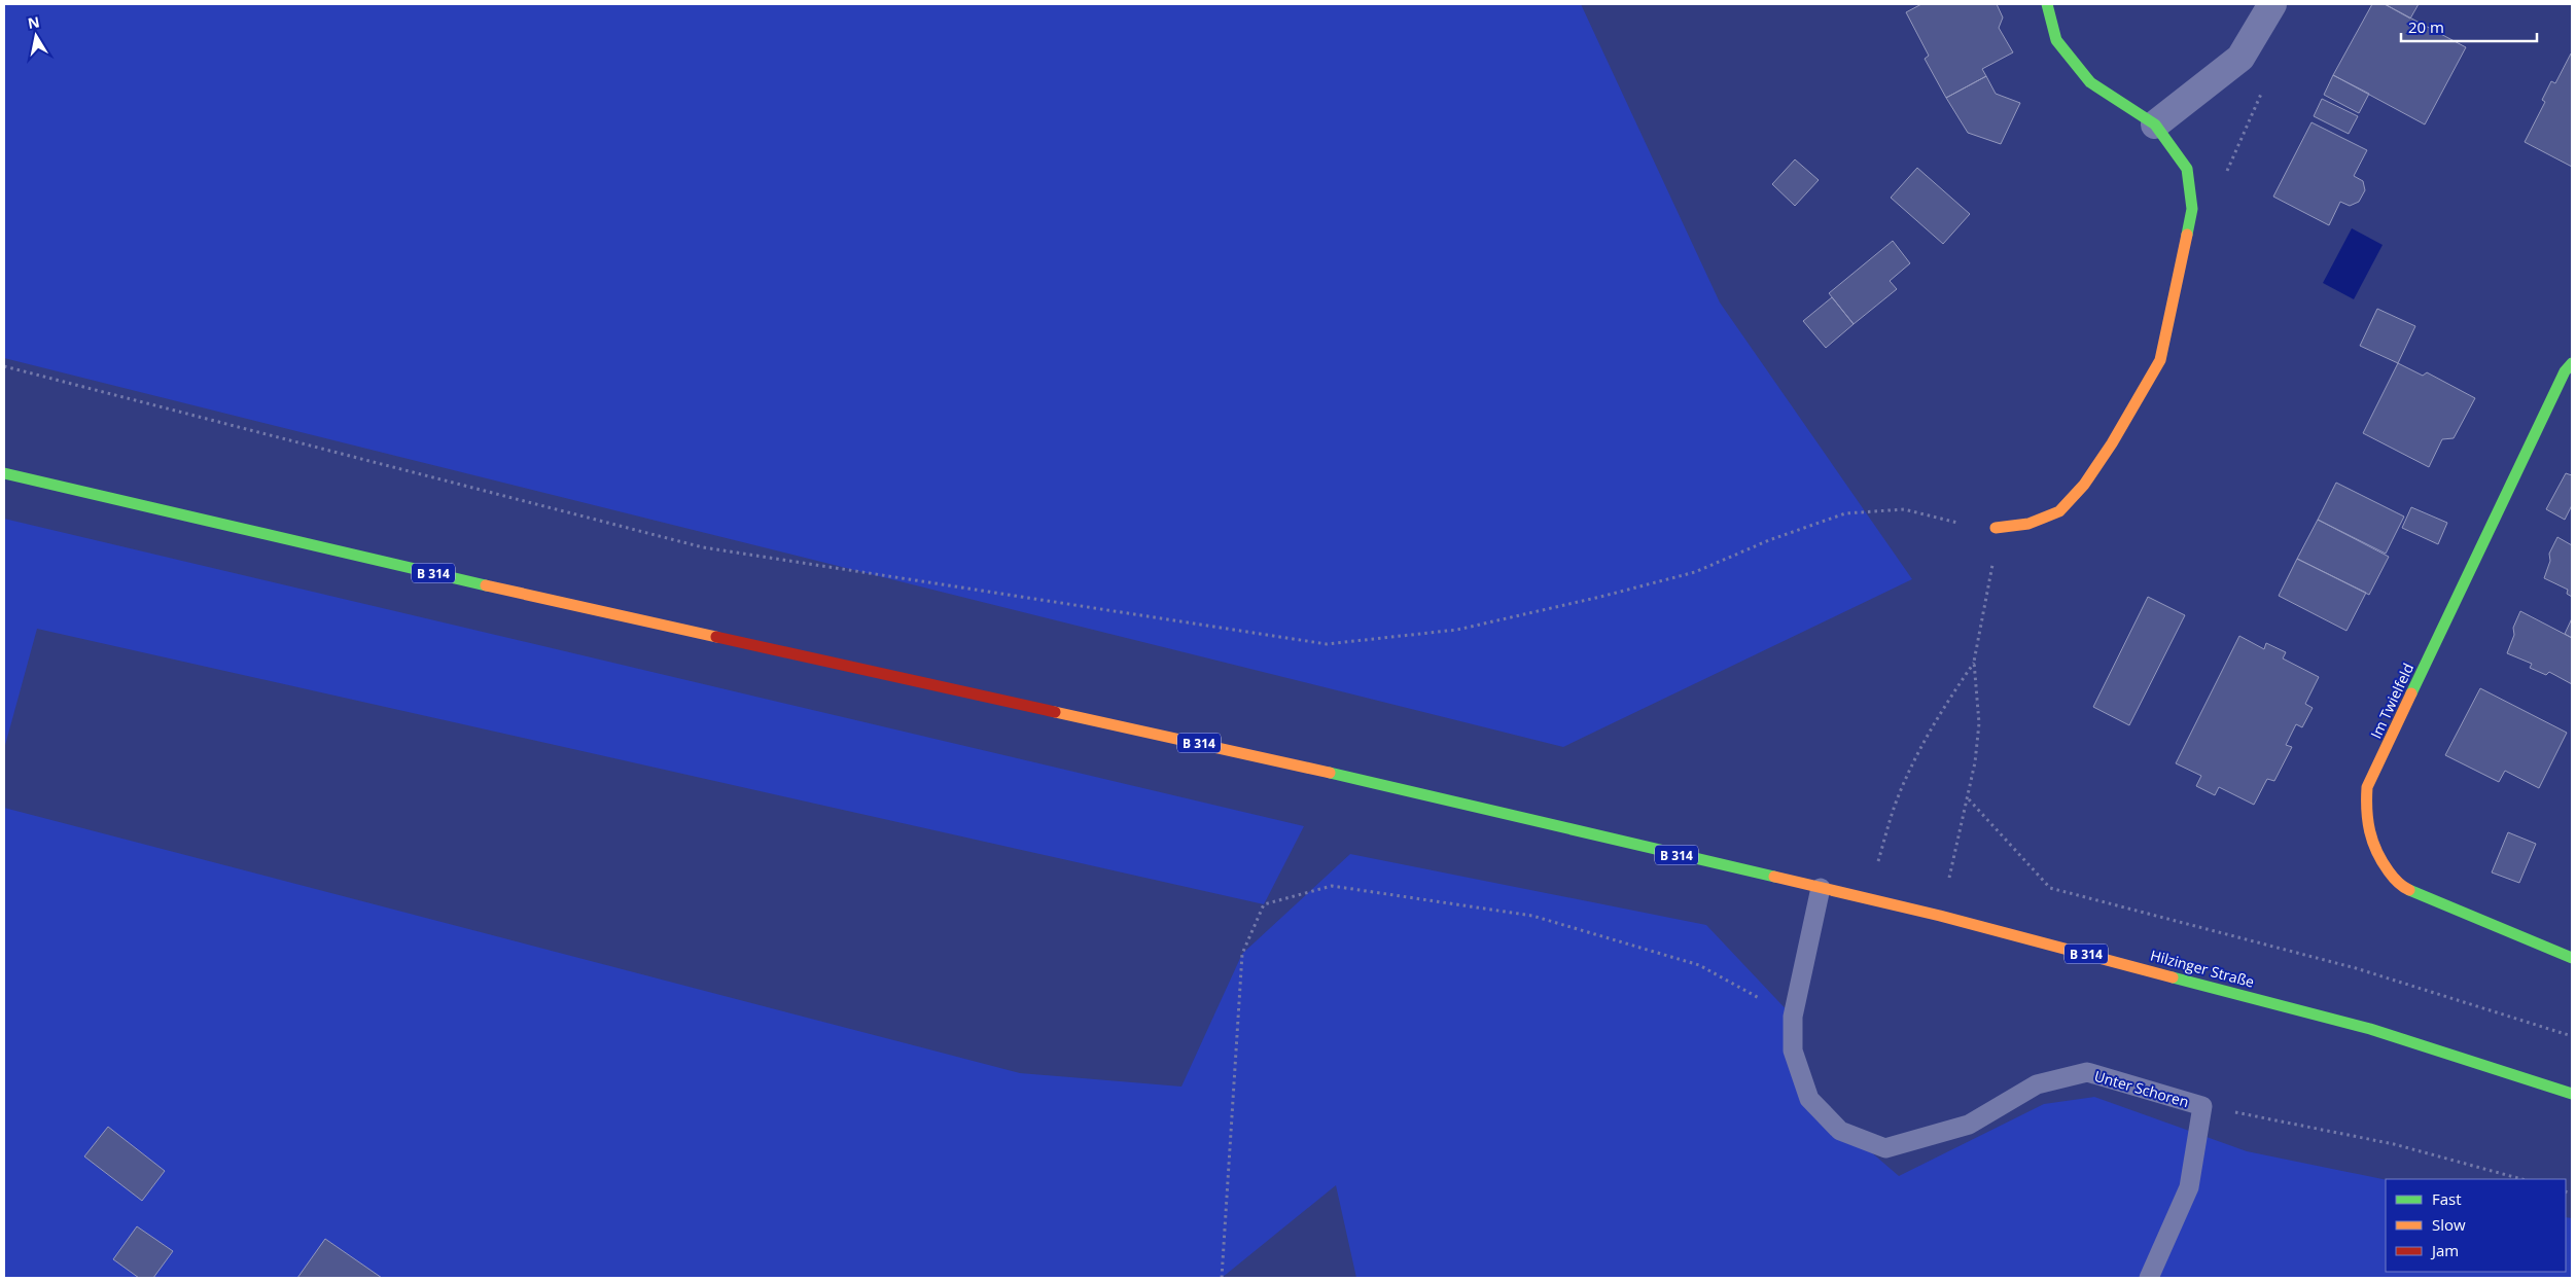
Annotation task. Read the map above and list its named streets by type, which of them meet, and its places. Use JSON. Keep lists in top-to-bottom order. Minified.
{"streets":{"main road":["B 314","Im Twielfeld","Hilzinger Straße"],"lane":["Unter Schoren"]},"crossings":[["B 314","Hilzinger Straße"],["B 314","Unter Schoren"],["Hilzinger Straße","Unter Schoren"]],"legend":["Fast","Slow","Jam"],"scale_bar":"20 m","north":"top"}
